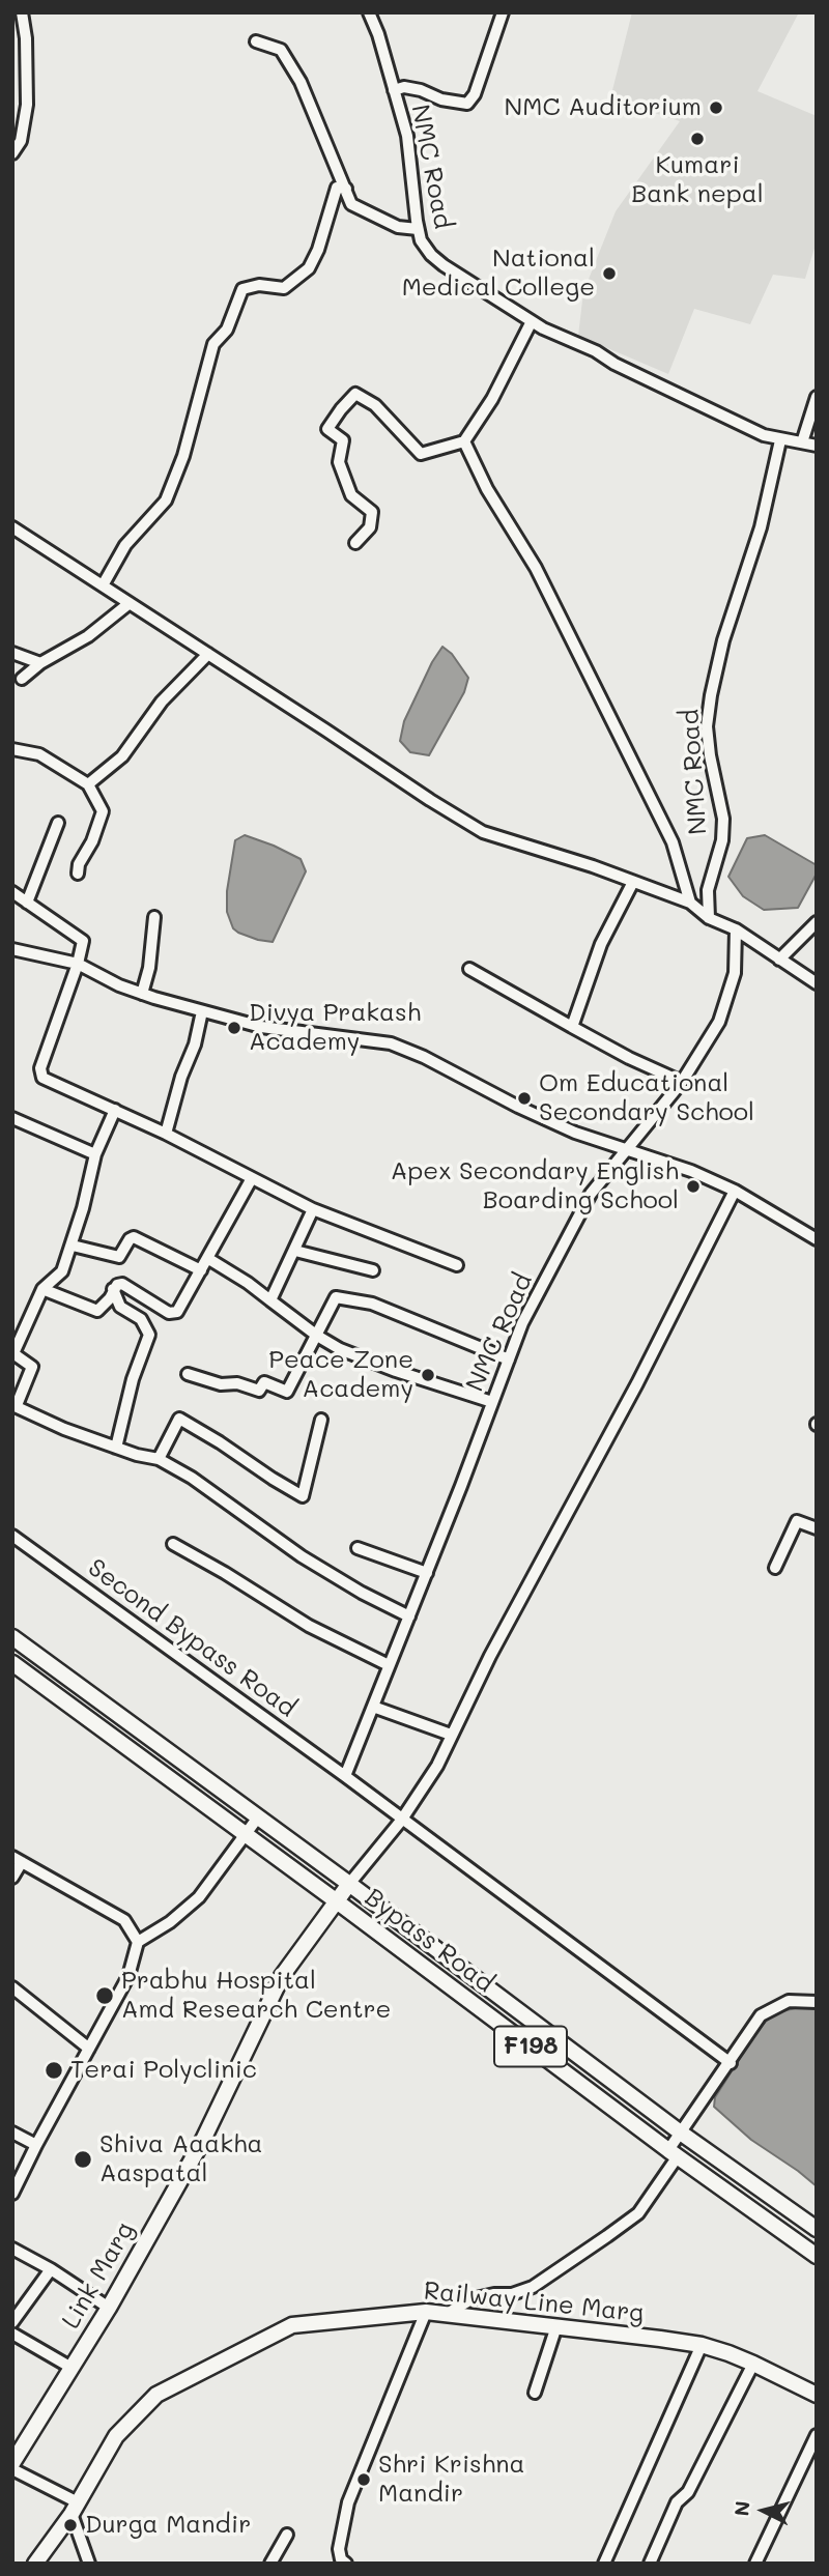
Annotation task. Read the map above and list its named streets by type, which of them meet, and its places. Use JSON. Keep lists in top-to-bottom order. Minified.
{"streets":{"main road":["Bypass Road","F198","Link Marg","Railway Line Marg"],"street":["NMC Road","Second Bypass Road"]},"crossings":[["NMC Road","Second Bypass Road"],["Bypass Road","Link Marg"]],"places":["NMC Auditorium","Kumari Bank nepal","National Medical College","Divya Prakash Academy","Om Educational Secondary School","Apex Secondary English Boarding School","Peace Zone Academy","Prabhu Hospital Amd Research Centre","Terai Polyclinic","Shiva Aaakha Aaspatal","Shri Krishna Mandir","Durga Mandir"],"north":"left"}
